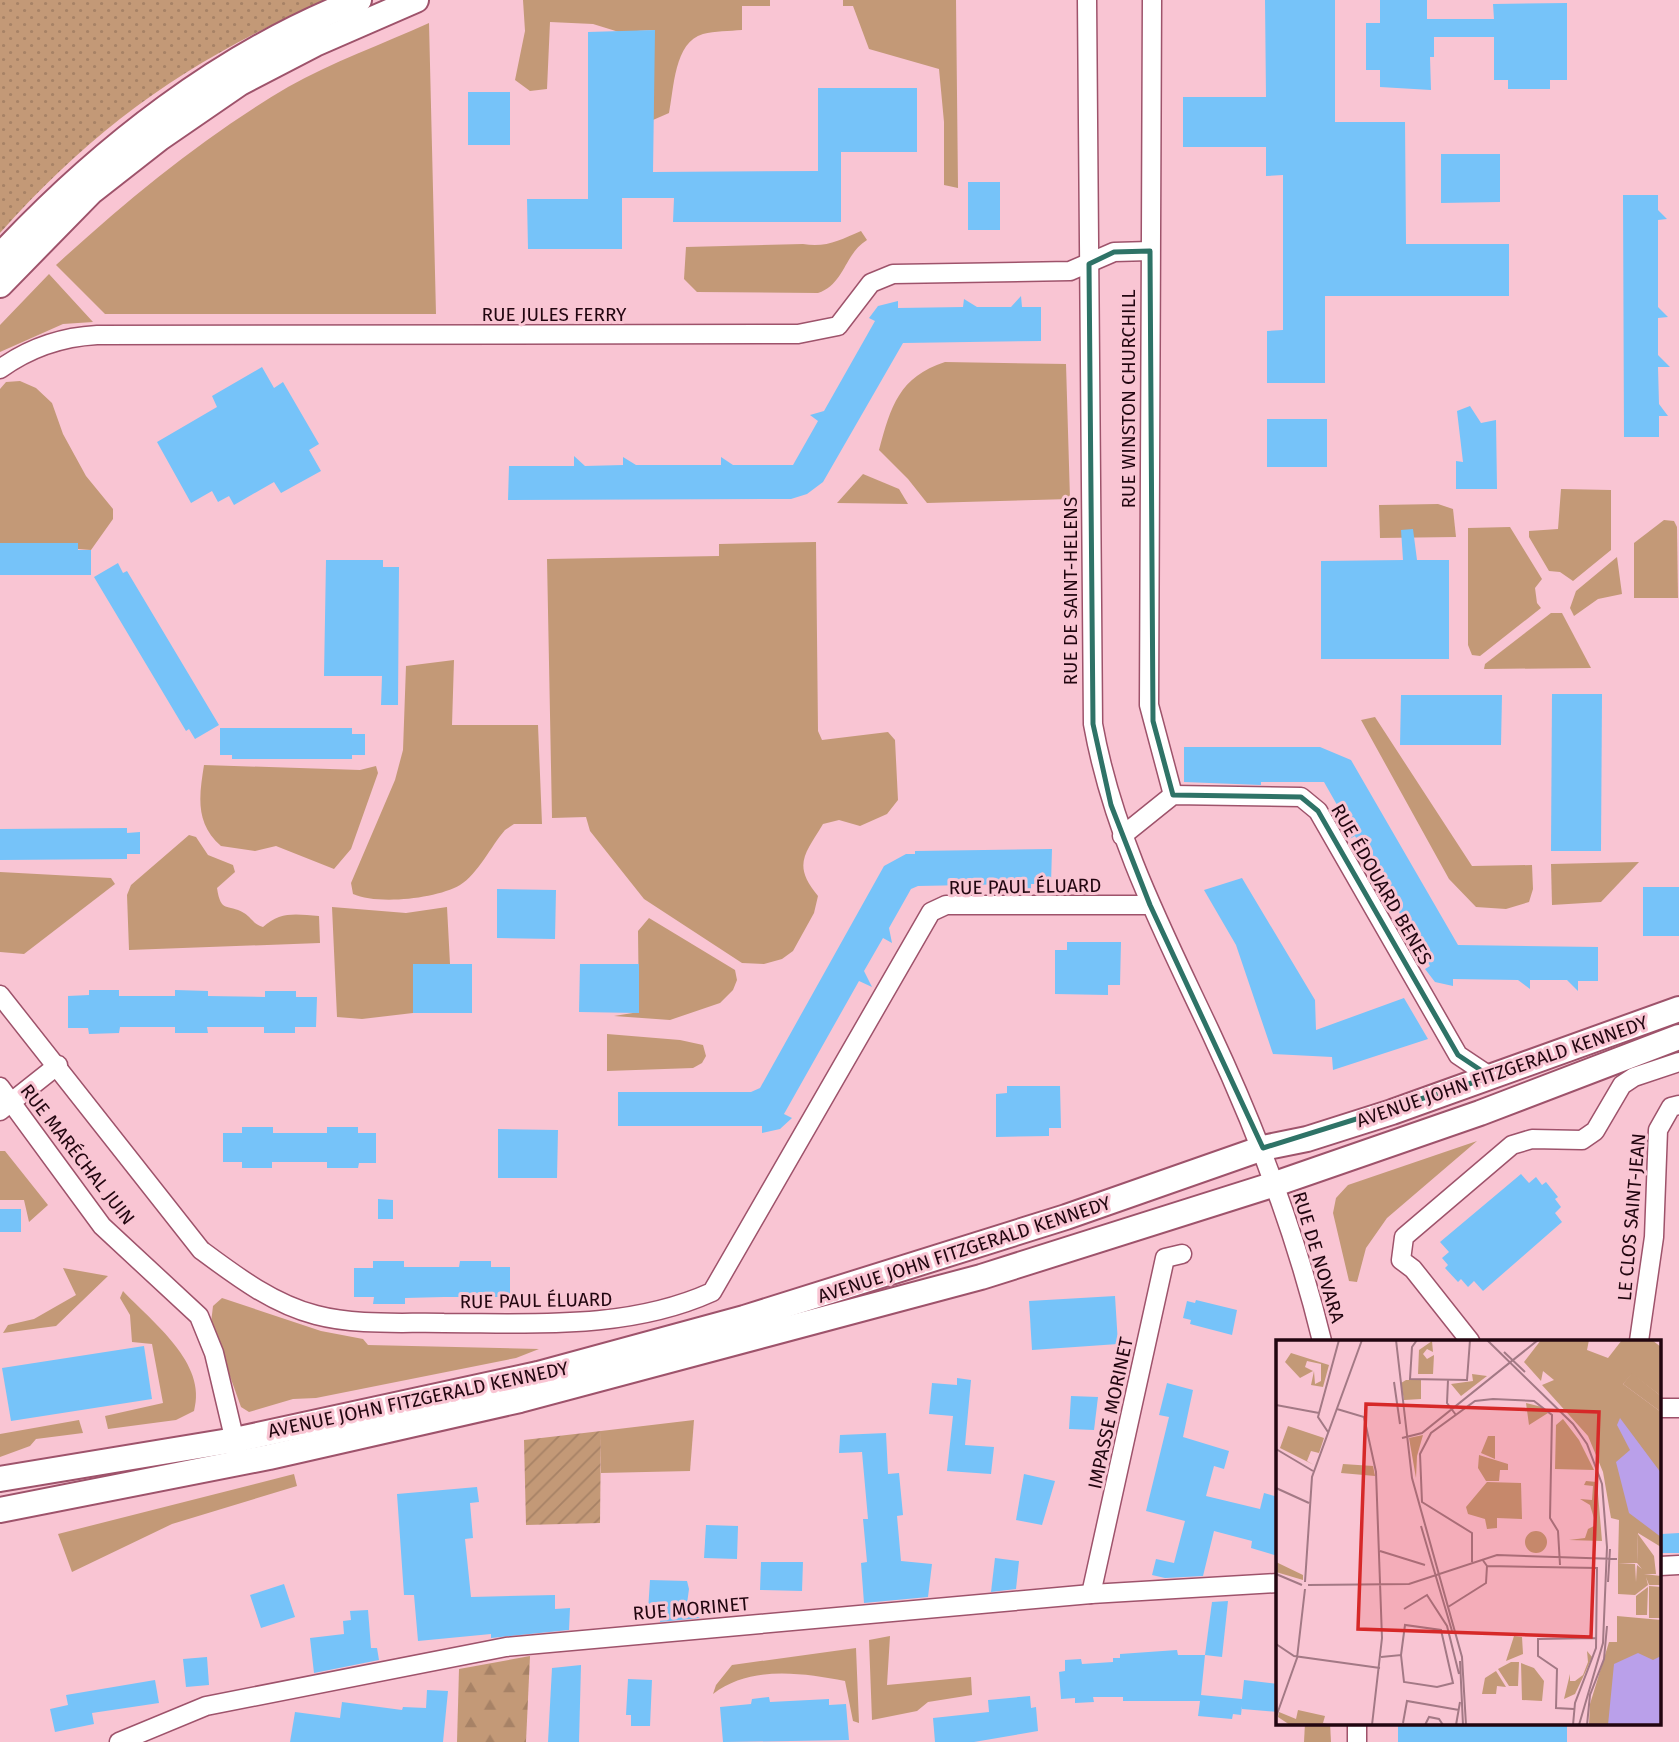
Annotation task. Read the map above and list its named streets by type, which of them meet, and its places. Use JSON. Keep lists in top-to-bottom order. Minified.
{"streets":{"main road":["AVENUE JOHN FITZGERALD KENNEDY"],"street":["RUE JULES FERRY","RUE WINSTON CHURCHILL","RUE DE SAINT-HELENS","RUE ÉDOUARD BENES","RUE PAUL ÉLUARD","RUE MARÉCHAL JUIN","LE CLOS SAINT-JEAN","RUE DE NOVARA","IMPASSE MORINET","RUE MORINET"]},"crossings":[["RUE JULES FERRY","RUE WINSTON CHURCHILL"],["RUE JULES FERRY","RUE DE SAINT-HELENS"],["RUE WINSTON CHURCHILL","RUE ÉDOUARD BENES"],["RUE DE SAINT-HELENS","RUE PAUL ÉLUARD"],["RUE DE SAINT-HELENS","AVENUE JOHN FITZGERALD KENNEDY"],["RUE DE SAINT-HELENS","RUE DE NOVARA"],["RUE ÉDOUARD BENES","AVENUE JOHN FITZGERALD KENNEDY"],["AVENUE JOHN FITZGERALD KENNEDY","RUE MARÉCHAL JUIN"],["AVENUE JOHN FITZGERALD KENNEDY","RUE DE NOVARA"],["IMPASSE MORINET","RUE MORINET"]]}
